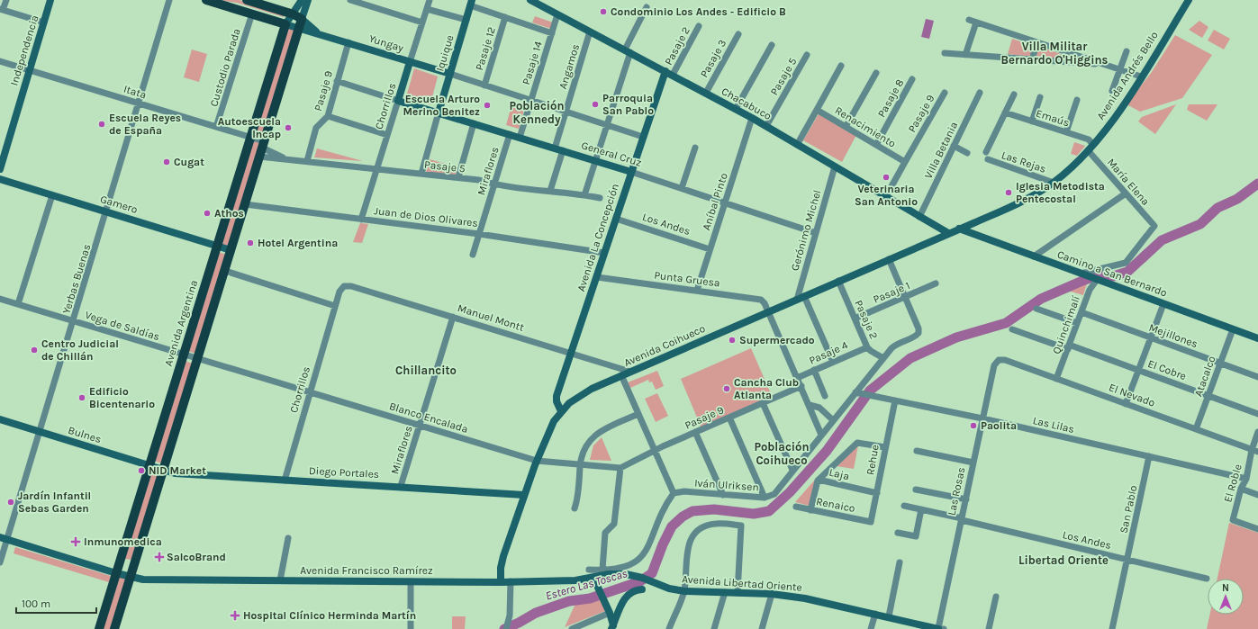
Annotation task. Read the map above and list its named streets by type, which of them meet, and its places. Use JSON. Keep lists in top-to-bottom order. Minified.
{"streets":{"main road":["Avenida Argentina"],"street":["Yungay","Pasaje 2","Pasaje 12","Independencia","Iquique","Pasaje 3","Pasaje 14","Angamos","Custodio Parada","Avenida Andrés Bello","Pasaje 5","Pasaje 9","Itata","Pasaje 8","Chacabuco","Chorrillos","Emaús","Renacimiento","Villa Betania","General Cruz","Las Rejas","Miraflores","María Elena","Aníbal Pinto","Gamero","Juan de Dios Olivares","Los Andes","Gerónimo Michel","Avenida La Concepción","Camino a San Bernardo","Yerbas Buenas","Punta Gruesa","Pasaje 1","Manuel Montt","Quinchimalí","Vega de Saldías","Mejillones","Avenida Coihueco","Pasaje 4","El Cobre","Atacalco","El Nevado","Blanco Encalada","Las Lilas","Bulnes","Rehue","Diego Portales","Laja","El Roble","Iván Ulriksen","Las Rosas","Renaico","San Pablo","Avenida Francisco Ramírez","Avenida Libertad Oriente"]},"crossings":[["Yungay","Iquique"],["Yungay","Pasaje 9"],["Yungay","Chorrillos"],["Pasaje 2","Chacabuco"],["Pasaje 2","Pasaje 1"],["Pasaje 2","Avenida Coihueco"],["Pasaje 2","Pasaje 4"],["Pasaje 2","Iván Ulriksen"],["Independencia","Itata"],["Iquique","General Cruz"],["Pasaje 3","Chacabuco"],["Pasaje 14","Chacabuco"],["Pasaje 14","General Cruz"],["Angamos","Chacabuco"],["Angamos","General Cruz"],["Custodio Parada","Itata"],["Avenida Andrés Bello","Chacabuco"],["Avenida Andrés Bello","Emaús"],["Avenida Andrés Bello","Las Rejas"],["Avenida Andrés Bello","María Elena"],["Avenida Andrés Bello","Camino a San Bernardo"],["Avenida Andrés Bello","Avenida Coihueco"],["Pasaje 5","Pasaje 9"],["Pasaje 5","Itata"],["Pasaje 5","Chacabuco"],["Pasaje 5","Chorrillos"],["Pasaje 5","Miraflores"],["Pasaje 9","Renacimiento"],["Pasaje 9","Punta Gruesa"],["Itata","Yerbas Buenas"],["Itata","Avenida Argentina"],["Pasaje 8","Renacimiento"],["Chacabuco","Villa Betania"],["Chacabuco","Aníbal Pinto"],["Chacabuco","Gerónimo Michel"],["Chacabuco","Avenida La Concepción"],["Chacabuco","Avenida Coihueco"],["Chorrillos","General Cruz"],["Chorrillos","Juan de Dios Olivares"],["Chorrillos","Manuel Montt"],["Chorrillos","Blanco Encalada"],["Chorrillos","Diego Portales"],["Emaús","María Elena"],["General Cruz","Miraflores"],["General Cruz","Aníbal Pinto"],["General Cruz","Gerónimo Michel"],["General Cruz","Avenida La Concepción"],["Miraflores","Juan de Dios Olivares"],["Miraflores","Manuel Montt"],["Miraflores","Blanco Encalada"],["Miraflores","Diego Portales"],["María Elena","Camino a San Bernardo"],["Aníbal Pinto","Los Andes"],["Aníbal Pinto","Punta Gruesa"],["Gamero","Yerbas Buenas"],["Gamero","Avenida Argentina"],["Juan de Dios Olivares","Avenida La Concepción"],["Los Andes","Avenida La Concepción"],["Los Andes","Las Rosas"],["Los Andes","San Pablo"],["Gerónimo Michel","Avenida Coihueco"],["Avenida La Concepción","Punta Gruesa"],["Avenida La Concepción","Manuel Montt"],["Avenida La Concepción","Avenida Coihueco"],["Camino a San Bernardo","Quinchimalí"],["Camino a San Bernardo","Atacalco"],["Yerbas Buenas","Vega de Saldías"],["Yerbas Buenas","Bulnes"],["Yerbas Buenas","Avenida Francisco Ramírez"],["Punta Gruesa","Avenida Coihueco"],["Punta Gruesa","Pasaje 4"],["Punta Gruesa","Iván Ulriksen"],["Pasaje 1","Iván Ulriksen"],["Manuel Montt","Avenida Coihueco"],["Avenida Argentina","Vega de Saldías"],["Avenida Argentina","Bulnes"],["Avenida Argentina","Avenida Francisco Ramírez"],["Quinchimalí","Mejillones"],["Quinchimalí","El Cobre"],["Quinchimalí","El Nevado"],["Vega de Saldías","Blanco Encalada"],["Mejillones","Atacalco"],["Avenida Coihueco","Blanco Encalada"],["Avenida Coihueco","Diego Portales"],["Avenida Coihueco","Avenida Francisco Ramírez"],["El Cobre","Atacalco"],["Atacalco","El Nevado"],["El Nevado","El Roble"],["El Nevado","Las Rosas"],["Las Lilas","Rehue"],["Las Lilas","El Roble"],["Las Lilas","Iván Ulriksen"],["Las Lilas","Las Rosas"],["Las Lilas","San Pablo"],["Bulnes","Diego Portales"],["Rehue","Laja"],["Rehue","Renaico"],["Las Rosas","Avenida Libertad Oriente"],["Avenida Francisco Ramírez","Avenida Libertad Oriente"]],"districts":["Villa Militar Bernardo O'Higgins","Población Kennedy","Chillancito","Población Coihueco","Libertad Oriente"],"water":["Estero Las Toscas"],"places":{"other":["Condominio Los Andes - Edificio B","Parroquia San Pablo","Escuela Arturo Merino Benitez","Escuela Reyes de España","Autoescuela Incap","Cugat","Veterinaria San Antonio","Iglesia Metodista Pentecostal","Athos","Hotel Argentina","Supermercado","Centro Judicial de Chillán","Cancha Club Atlanta","Edificio Bicentenario","Paolita","NID Market","Jardín Infantil Sebas Garden"],"health":["Inmunomedica","SalcoBrand","Hospital Clínico Herminda Martín"]},"scale_bar":"100 m","north":"top"}
